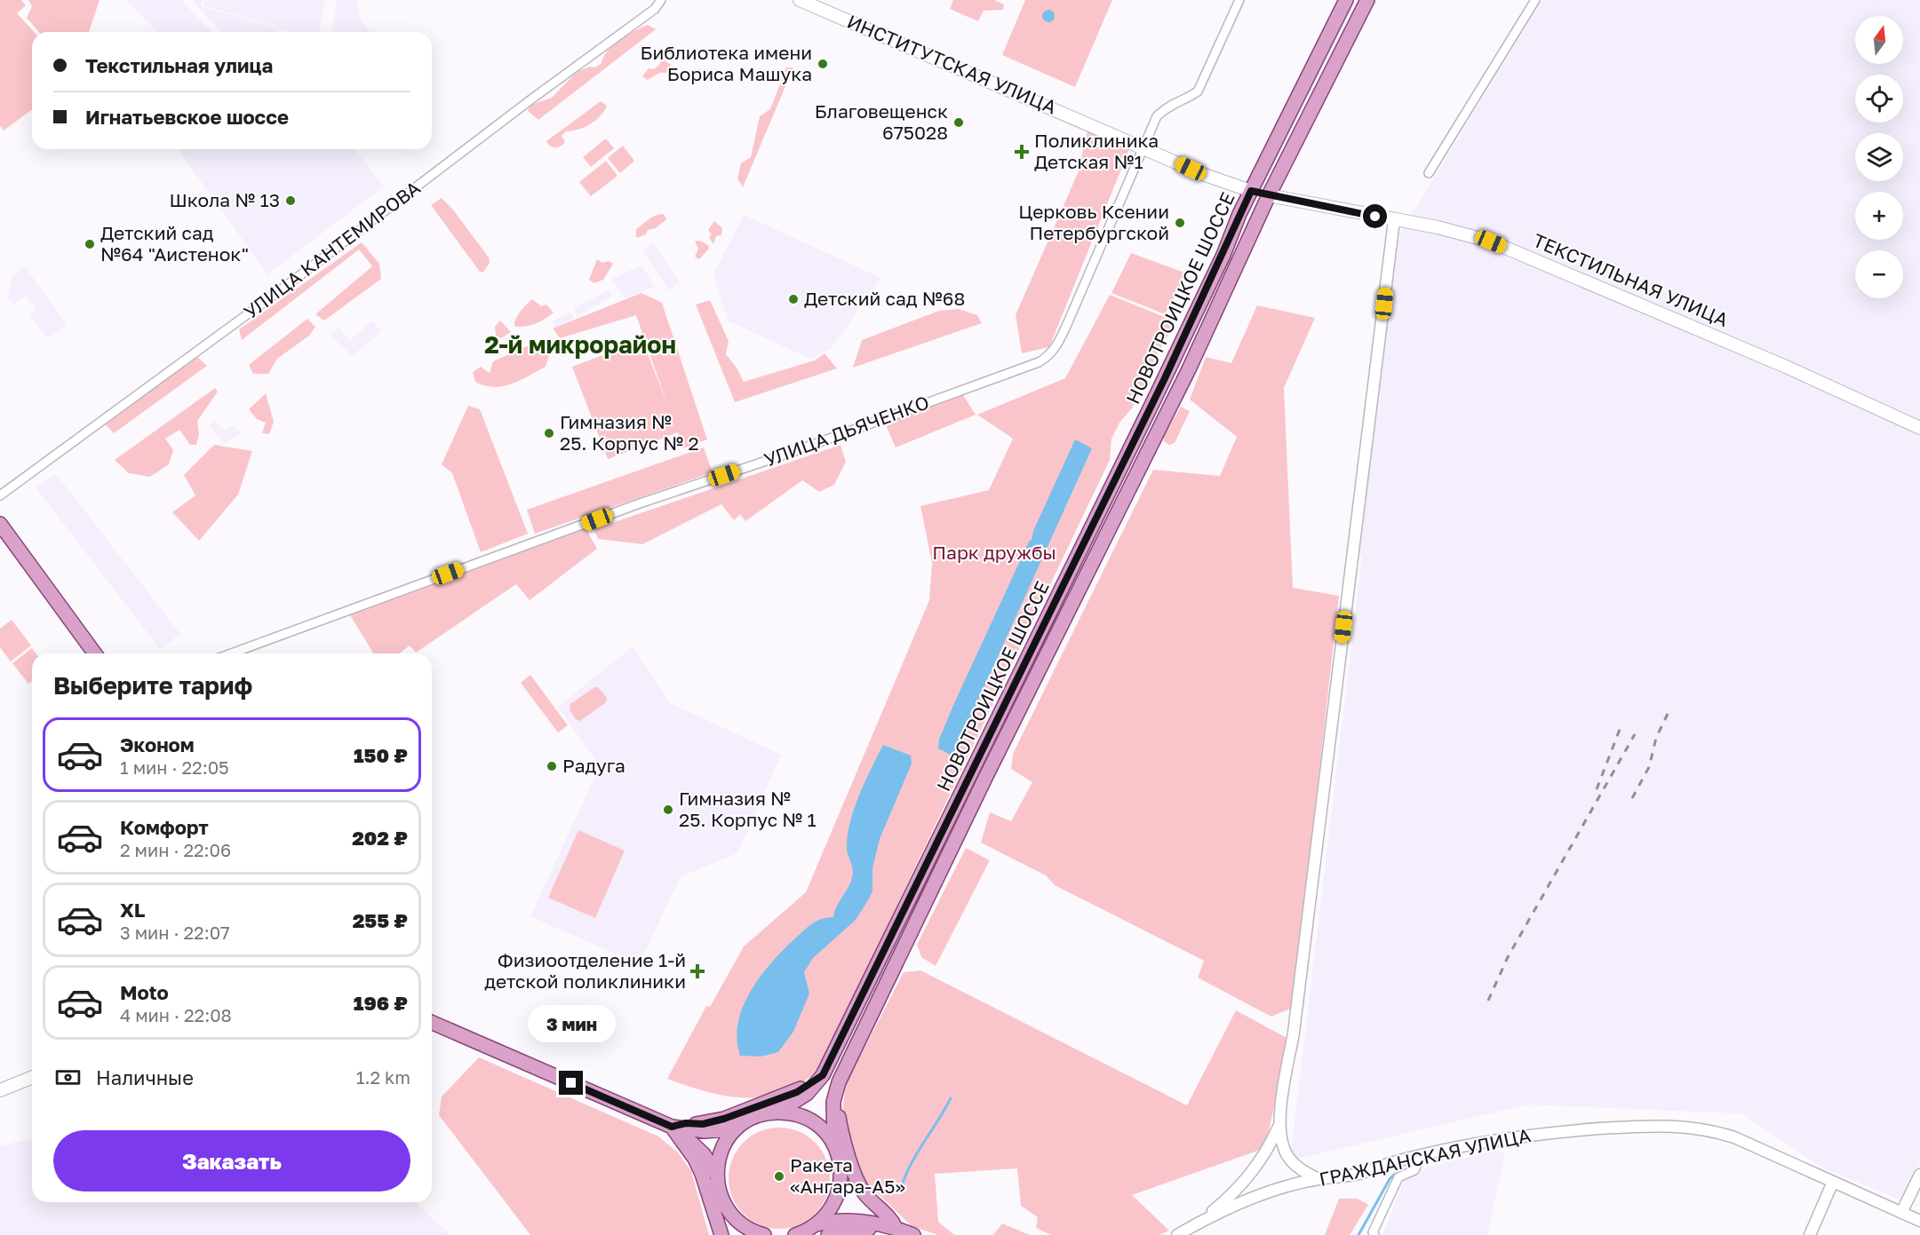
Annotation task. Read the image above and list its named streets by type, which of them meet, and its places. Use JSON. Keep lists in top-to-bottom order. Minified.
{"streets":{"main road":["ИНСТИТУТСКАЯ УЛИЦА","ТЕКСТИЛЬНАЯ УЛИЦА","НОВОТРОИЦКОЕ ШОССЕ"],"street":["УЛИЦА КАНТЕМИРОВА","УЛИЦА ДЬЯЧЕНКО","ГРАЖДАНСКАЯ УЛИЦА"]},"crossings":[["ИНСТИТУТСКАЯ УЛИЦА","ТЕКСТИЛЬНАЯ УЛИЦА"],["ИНСТИТУТСКАЯ УЛИЦА","НОВОТРОИЦКОЕ ШОССЕ"],["ИНСТИТУТСКАЯ УЛИЦА","УЛИЦА ДЬЯЧЕНКО"],["ТЕКСТИЛЬНАЯ УЛИЦА","НОВОТРОИЦКОЕ ШОССЕ"]],"districts":["2-й микрорайон"],"parks":["Парк дружбы"],"places":{"other":["Библиотека имени Бориса Машука","Благовещенск 675028","Школа № 13","Церковь Ксении Петербургской","Детский сад №64 \"Аистенок\"","Детский сад №68","Гимназия № 25. Корпус № 2","Радуга","Гимназия № 25. Корпус № 1","Ракета «Ангара-А5»"],"health":["Поликлиника Детская №1","Физиоотделение 1-й детской поликлиники"]},"north":"top","page":{"map_buttons":["+","−"],"banner":["Текстильная улица","Игнатьевское шоссе"],"heading":"Выберите тариф","list":[{"name":"Эконом","note":"1 мин · 22:05","value":"150 ₽"},{"name":"Комфорт","note":"2 мин · 22:06","value":"202 ₽"},{"name":"XL","note":"3 мин · 22:07","value":"255 ₽"},{"name":"Moto","note":"4 мин · 22:08","value":"196 ₽"}],"bubble":"3 мин","pay":["Наличные","1.2 km"],"buttons":"Заказать"}}
